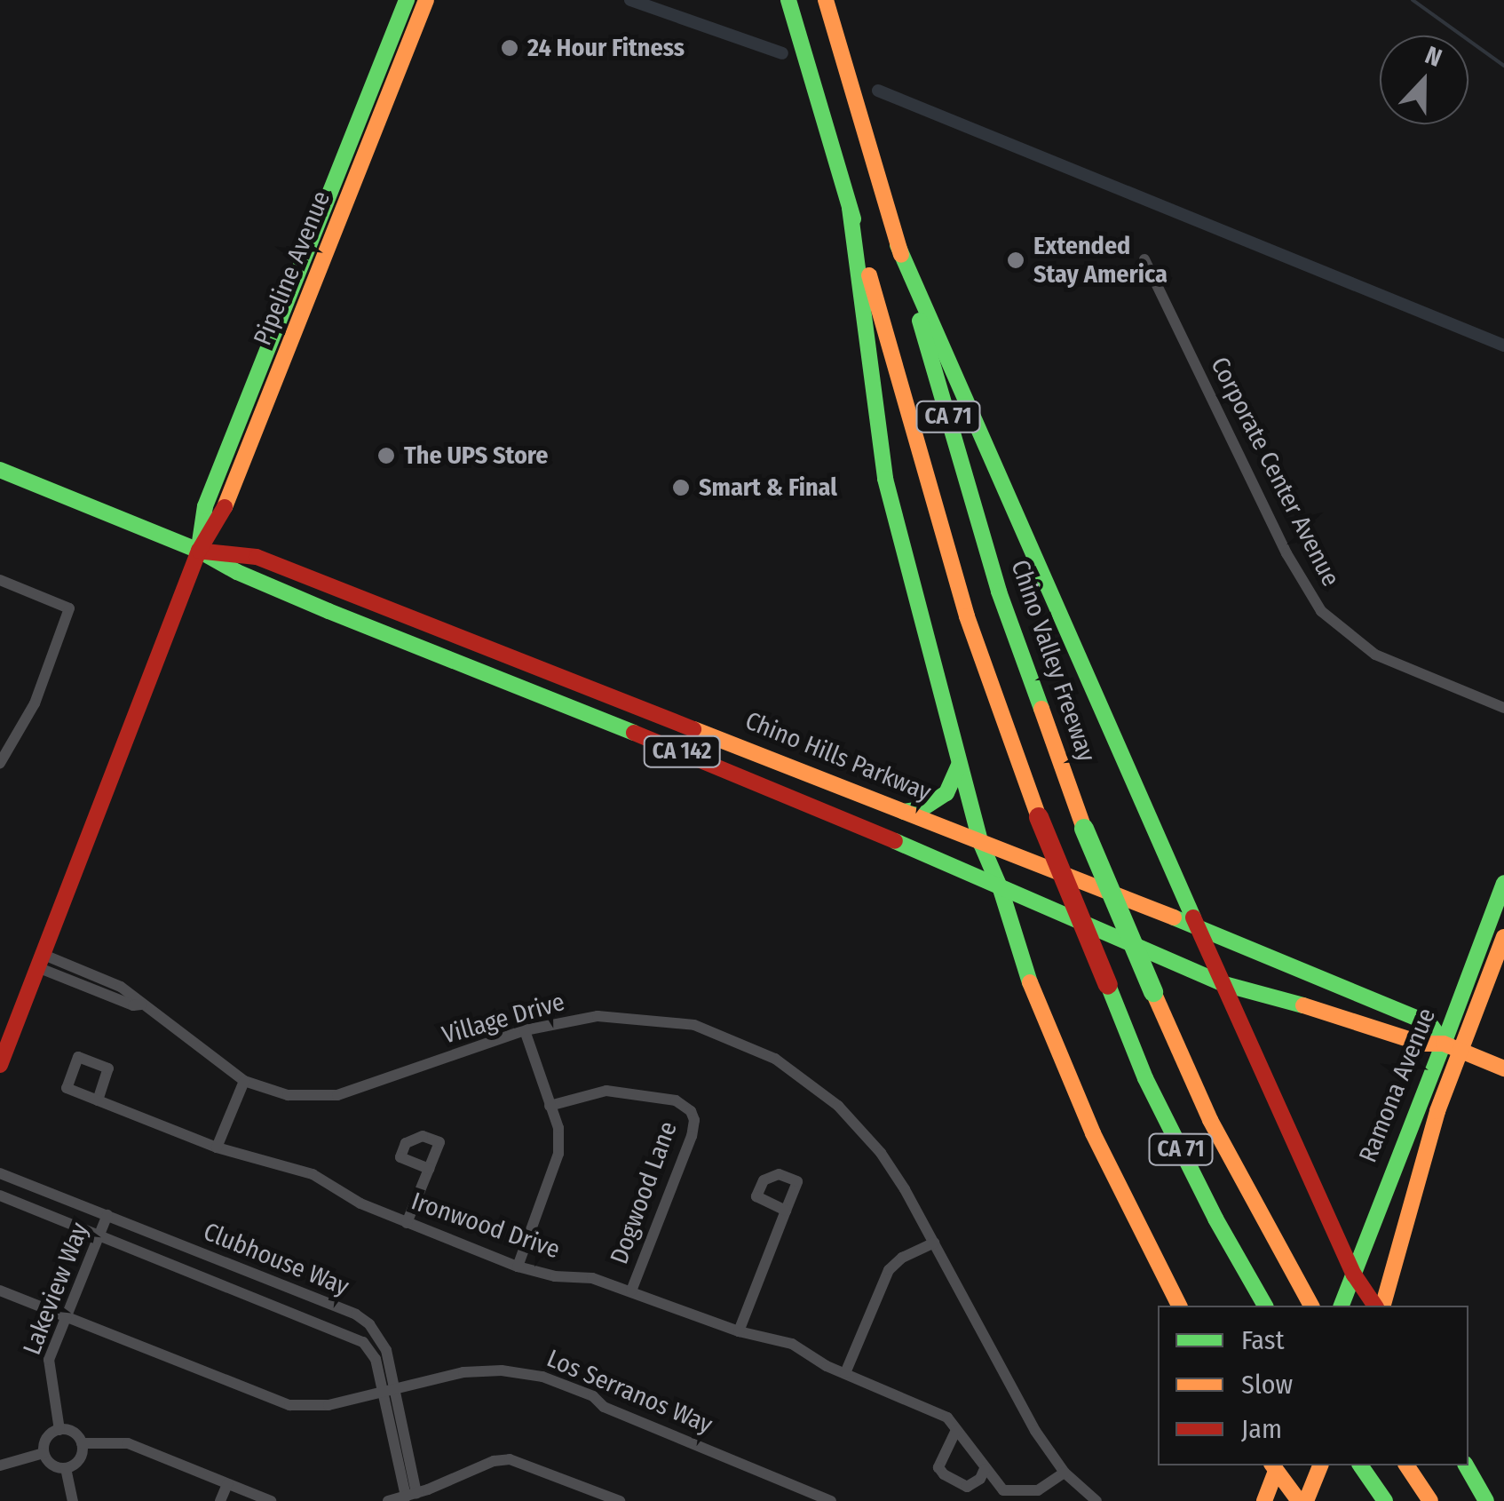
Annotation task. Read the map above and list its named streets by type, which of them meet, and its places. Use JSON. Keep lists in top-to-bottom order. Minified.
{"streets":{"main road":["Pipeline Avenue","CA 71","Chino Valley Freeway","CA 142","Chino Hills Parkway","Ramona Avenue"],"street":["Corporate Center Avenue","Village Drive","Dogwood Lane","Ironwood Drive","Clubhouse Way","Lakeview Way","Los Serranos Way"]},"crossings":[["Pipeline Avenue","Chino Hills Parkway"],["Pipeline Avenue","Village Drive"],["Chino Hills Parkway","Ramona Avenue"],["Village Drive","Ironwood Drive"],["Dogwood Lane","Ironwood Drive"],["Clubhouse Way","Lakeview Way"],["Clubhouse Way","Los Serranos Way"],["Lakeview Way","Los Serranos Way"]],"places":["24 Hour Fitness","Extended Stay America","The UPS Store","Smart & Final"],"legend":["Fast","Slow","Jam"],"north":"top"}
